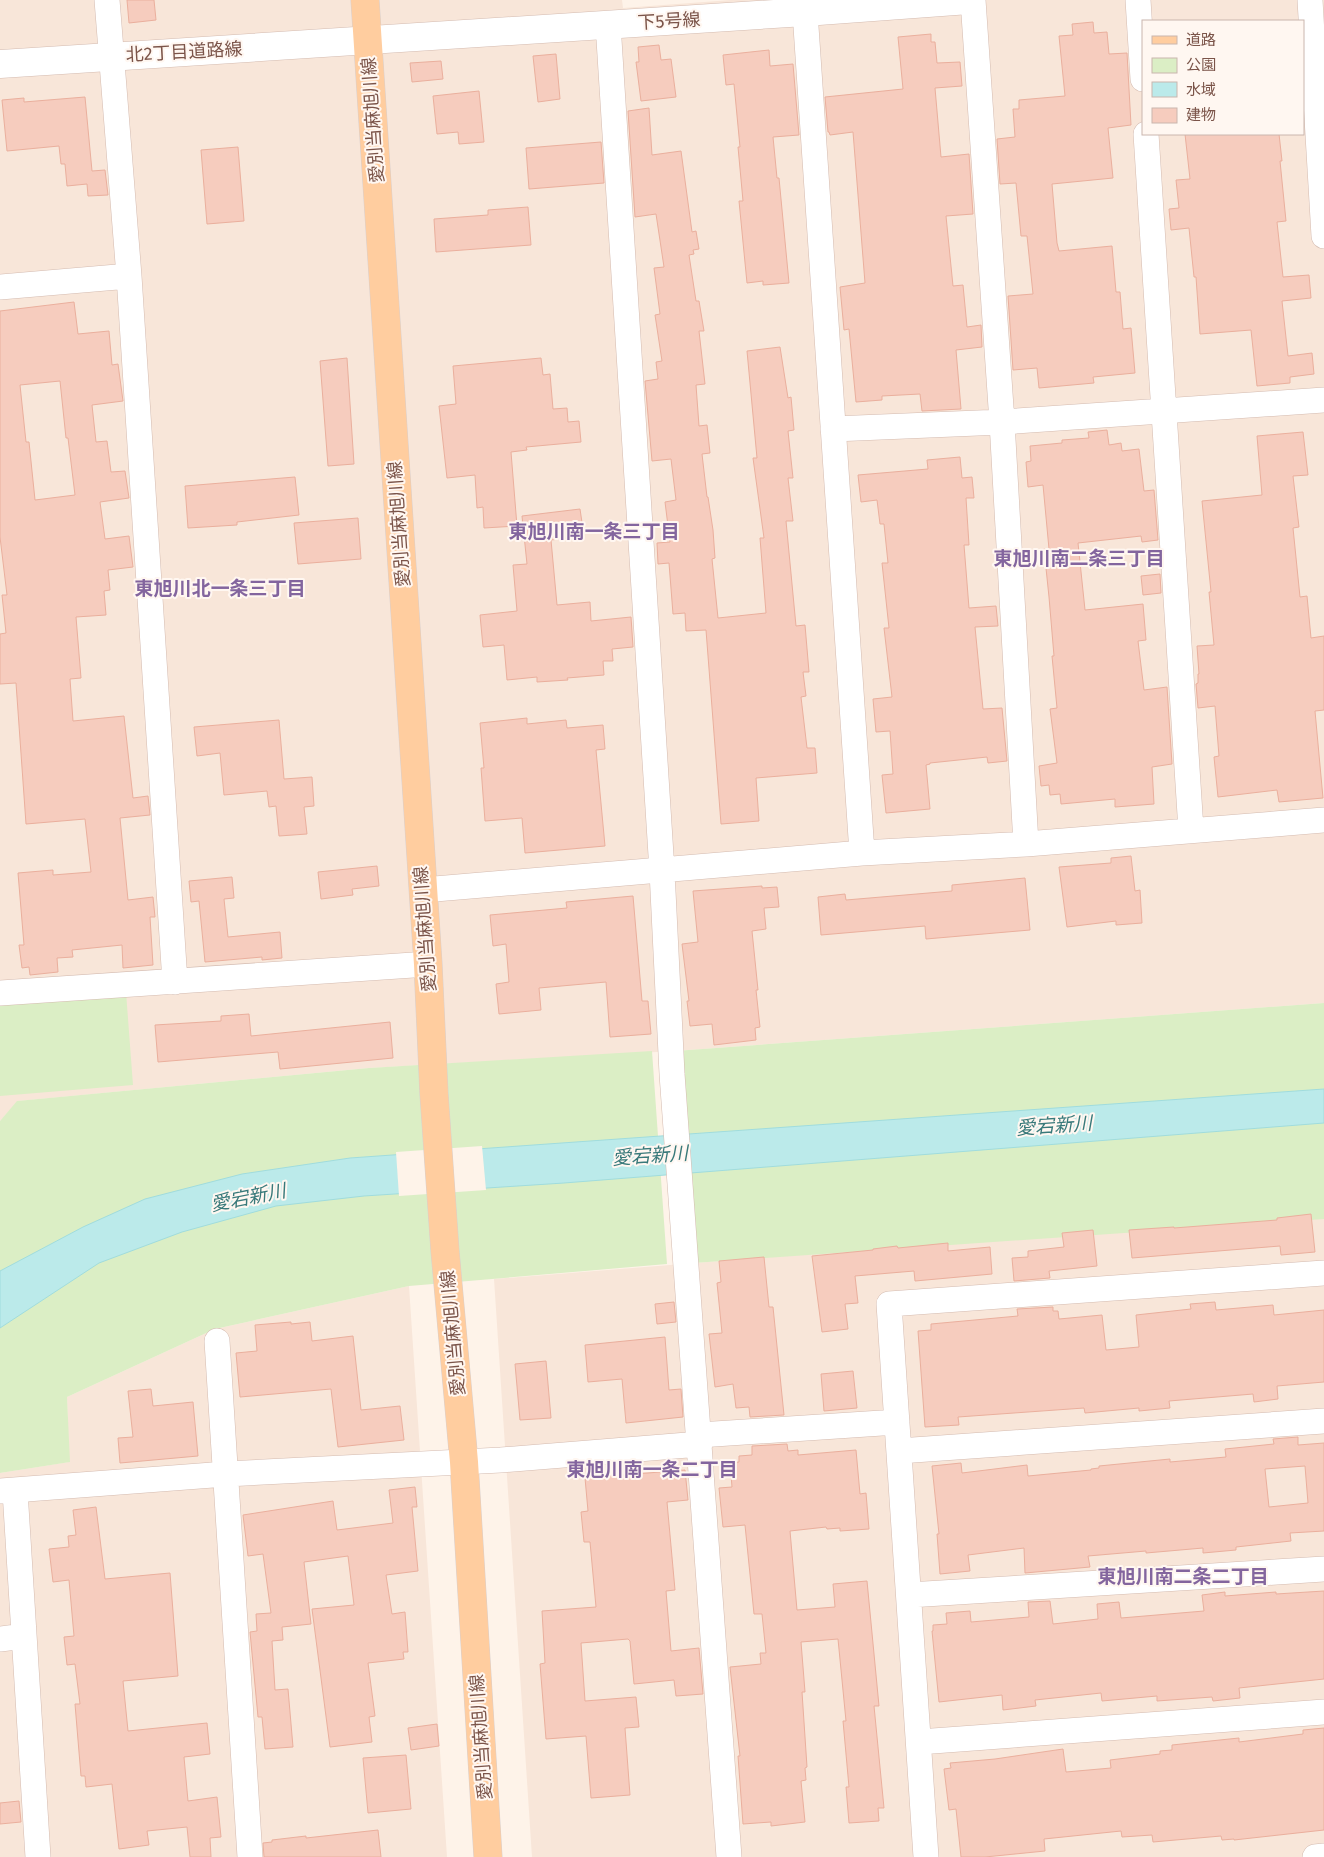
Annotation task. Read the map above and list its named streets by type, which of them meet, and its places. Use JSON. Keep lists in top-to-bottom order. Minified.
{"streets":{"main road":["愛別当麻旭川線"],"street":["下5号線","北2丁目道路線"]},"crossings":[["下5号線","北2丁目道路線"],["下5号線","愛別当麻旭川線"],["北2丁目道路線","愛別当麻旭川線"]],"districts":["東旭川南一条三丁目","東旭川南二条三丁目","東旭川北一条三丁目","東旭川南一条二丁目","東旭川南二条二丁目"],"water":["愛宕新川"],"legend":["道路","公園","水域","建物"]}
